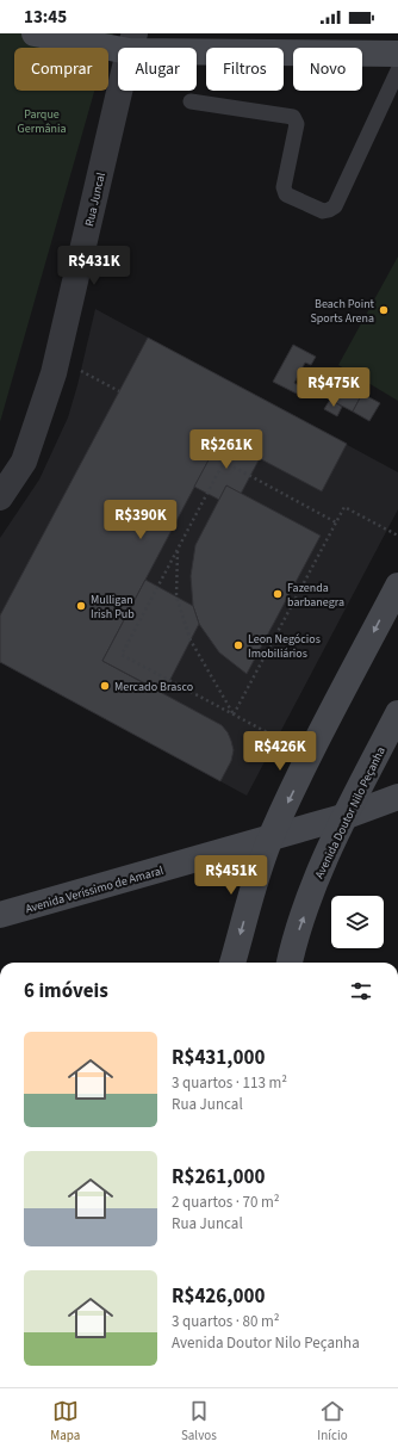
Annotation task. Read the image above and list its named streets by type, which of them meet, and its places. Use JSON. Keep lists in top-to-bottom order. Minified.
{"streets":{"street":["Rua Juncal","Avenida Doutor Nilo Peçanha","Avenida Veríssimo de Amaral"]},"crossings":[["Avenida Doutor Nilo Peçanha","Avenida Veríssimo de Amaral"]],"parks":["Parque Germânia"],"places":["Beach Point Sports Arena","Fazenda barbanegra","Mulligan Irish Pub","Leon Negócios Imobiliários","Mercado Brasco"],"page":{"status":"13:45","chip":["Comprar","Alugar","Filtros","Novo"],"price":["R$431K","R$475K","R$261K","R$390K","R$426K","R$451K"],"heading":"6 imóveis","list":[{"name":"R$431,000","note":"3 quartos · 113 m² · Rua Juncal"},{"name":"R$261,000","note":"2 quartos · 70 m² · Rua Juncal"},{"name":"R$426,000","note":"3 quartos · 80 m² · Avenida Doutor Nilo Peçanha"}],"tabs":["Mapa","Salvos","Início"]}}
